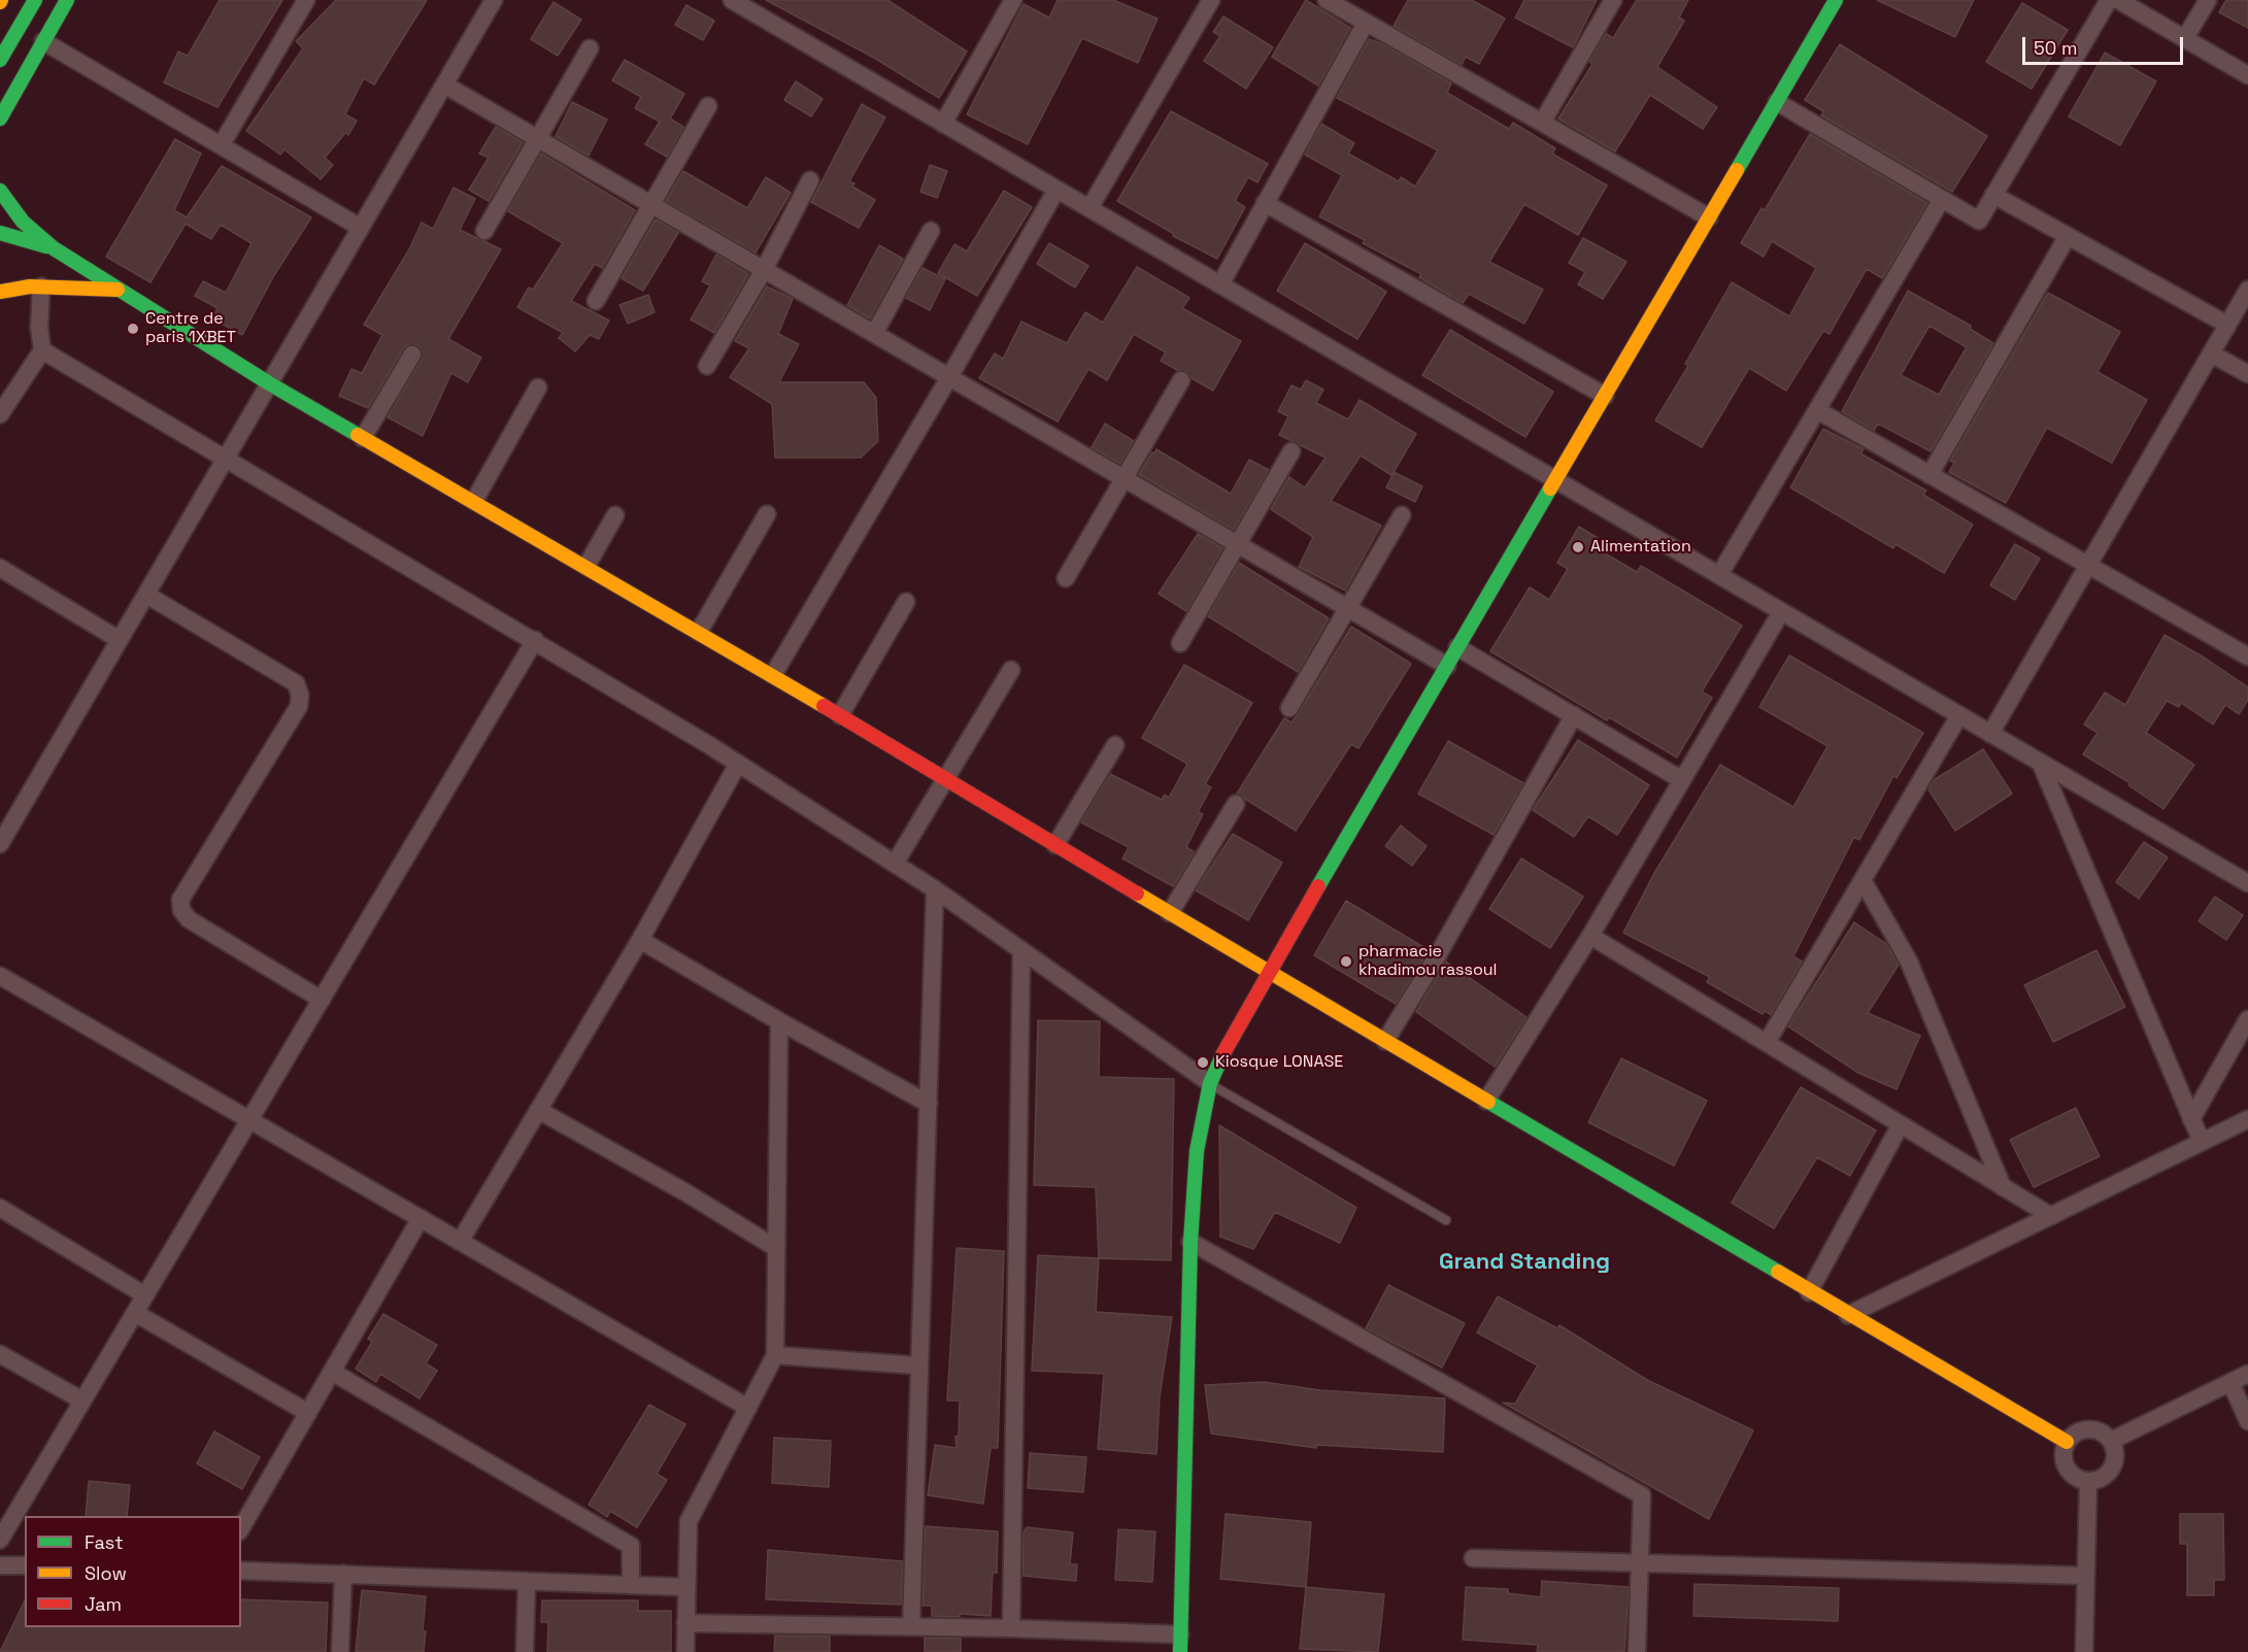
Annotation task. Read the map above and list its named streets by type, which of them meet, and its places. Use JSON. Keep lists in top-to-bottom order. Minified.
{"districts":["Grand Standing"],"places":["Centre de paris 1XBET","Alimentation","pharmacie khadimou rassoul","Kiosque LONASE"],"legend":["Fast","Slow","Jam"],"scale_bar":"50 m"}
